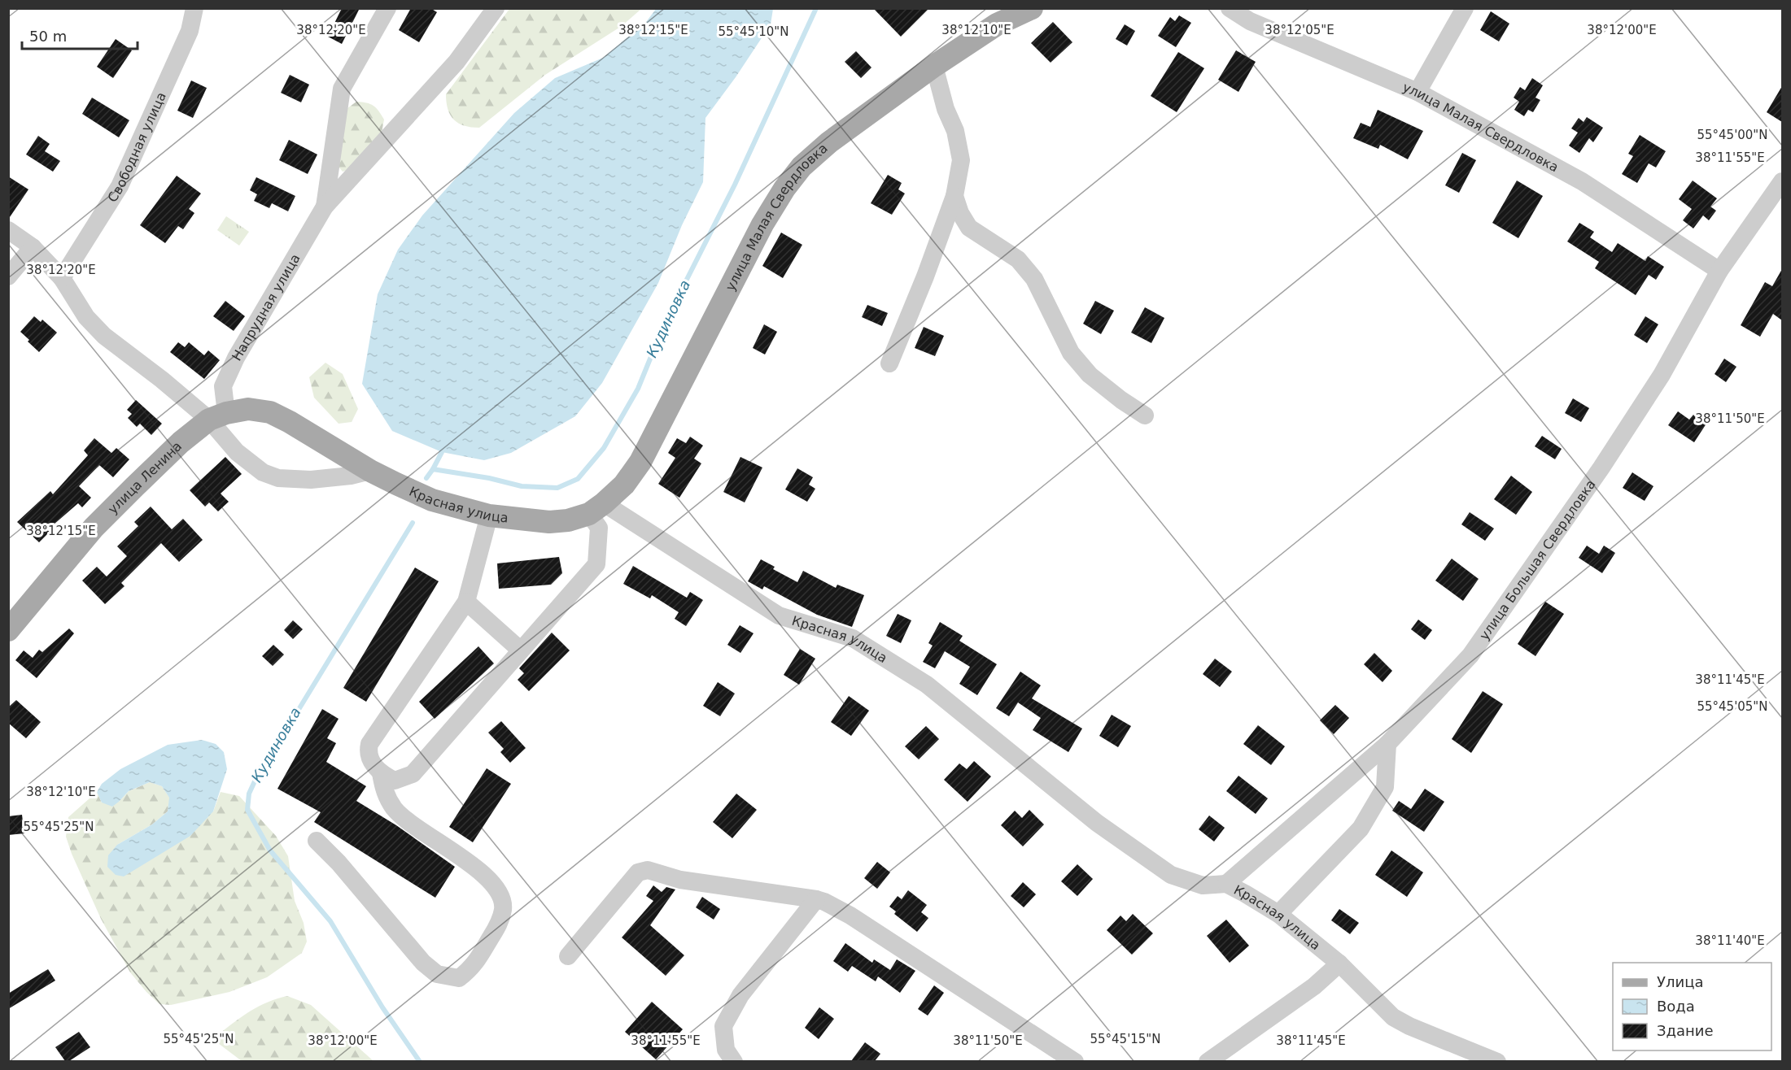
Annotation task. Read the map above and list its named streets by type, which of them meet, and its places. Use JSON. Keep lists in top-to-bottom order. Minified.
{"streets":{"main road":["улица Малая Свердловка","улица Ленина","Красная улица"],"street":["Свободная улица","Напрудная улица","улица Большая Свердловка"]},"crossings":[["улица Малая Свердловка","Красная улица"],["улица Малая Свердловка","улица Большая Свердловка"],["Напрудная улица","улица Ленина"],["Напрудная улица","Красная улица"],["улица Ленина","Красная улица"],["Красная улица","улица Большая Свердловка"]],"water":["Кудиновка"],"legend":["Улица","Вода","Здание"],"scale_bar":"50 m","coordinates":["38°12'20\"E","38°12'15\"E","38°12'10\"E","38°12'05\"E","38°12'00\"E","55°45'10\"N","55°45'00\"N","38°11'55\"E","38°11'50\"E","38°11'45\"E","55°45'05\"N","55°45'25\"N","38°11'40\"E","55°45'15\"N"]}
